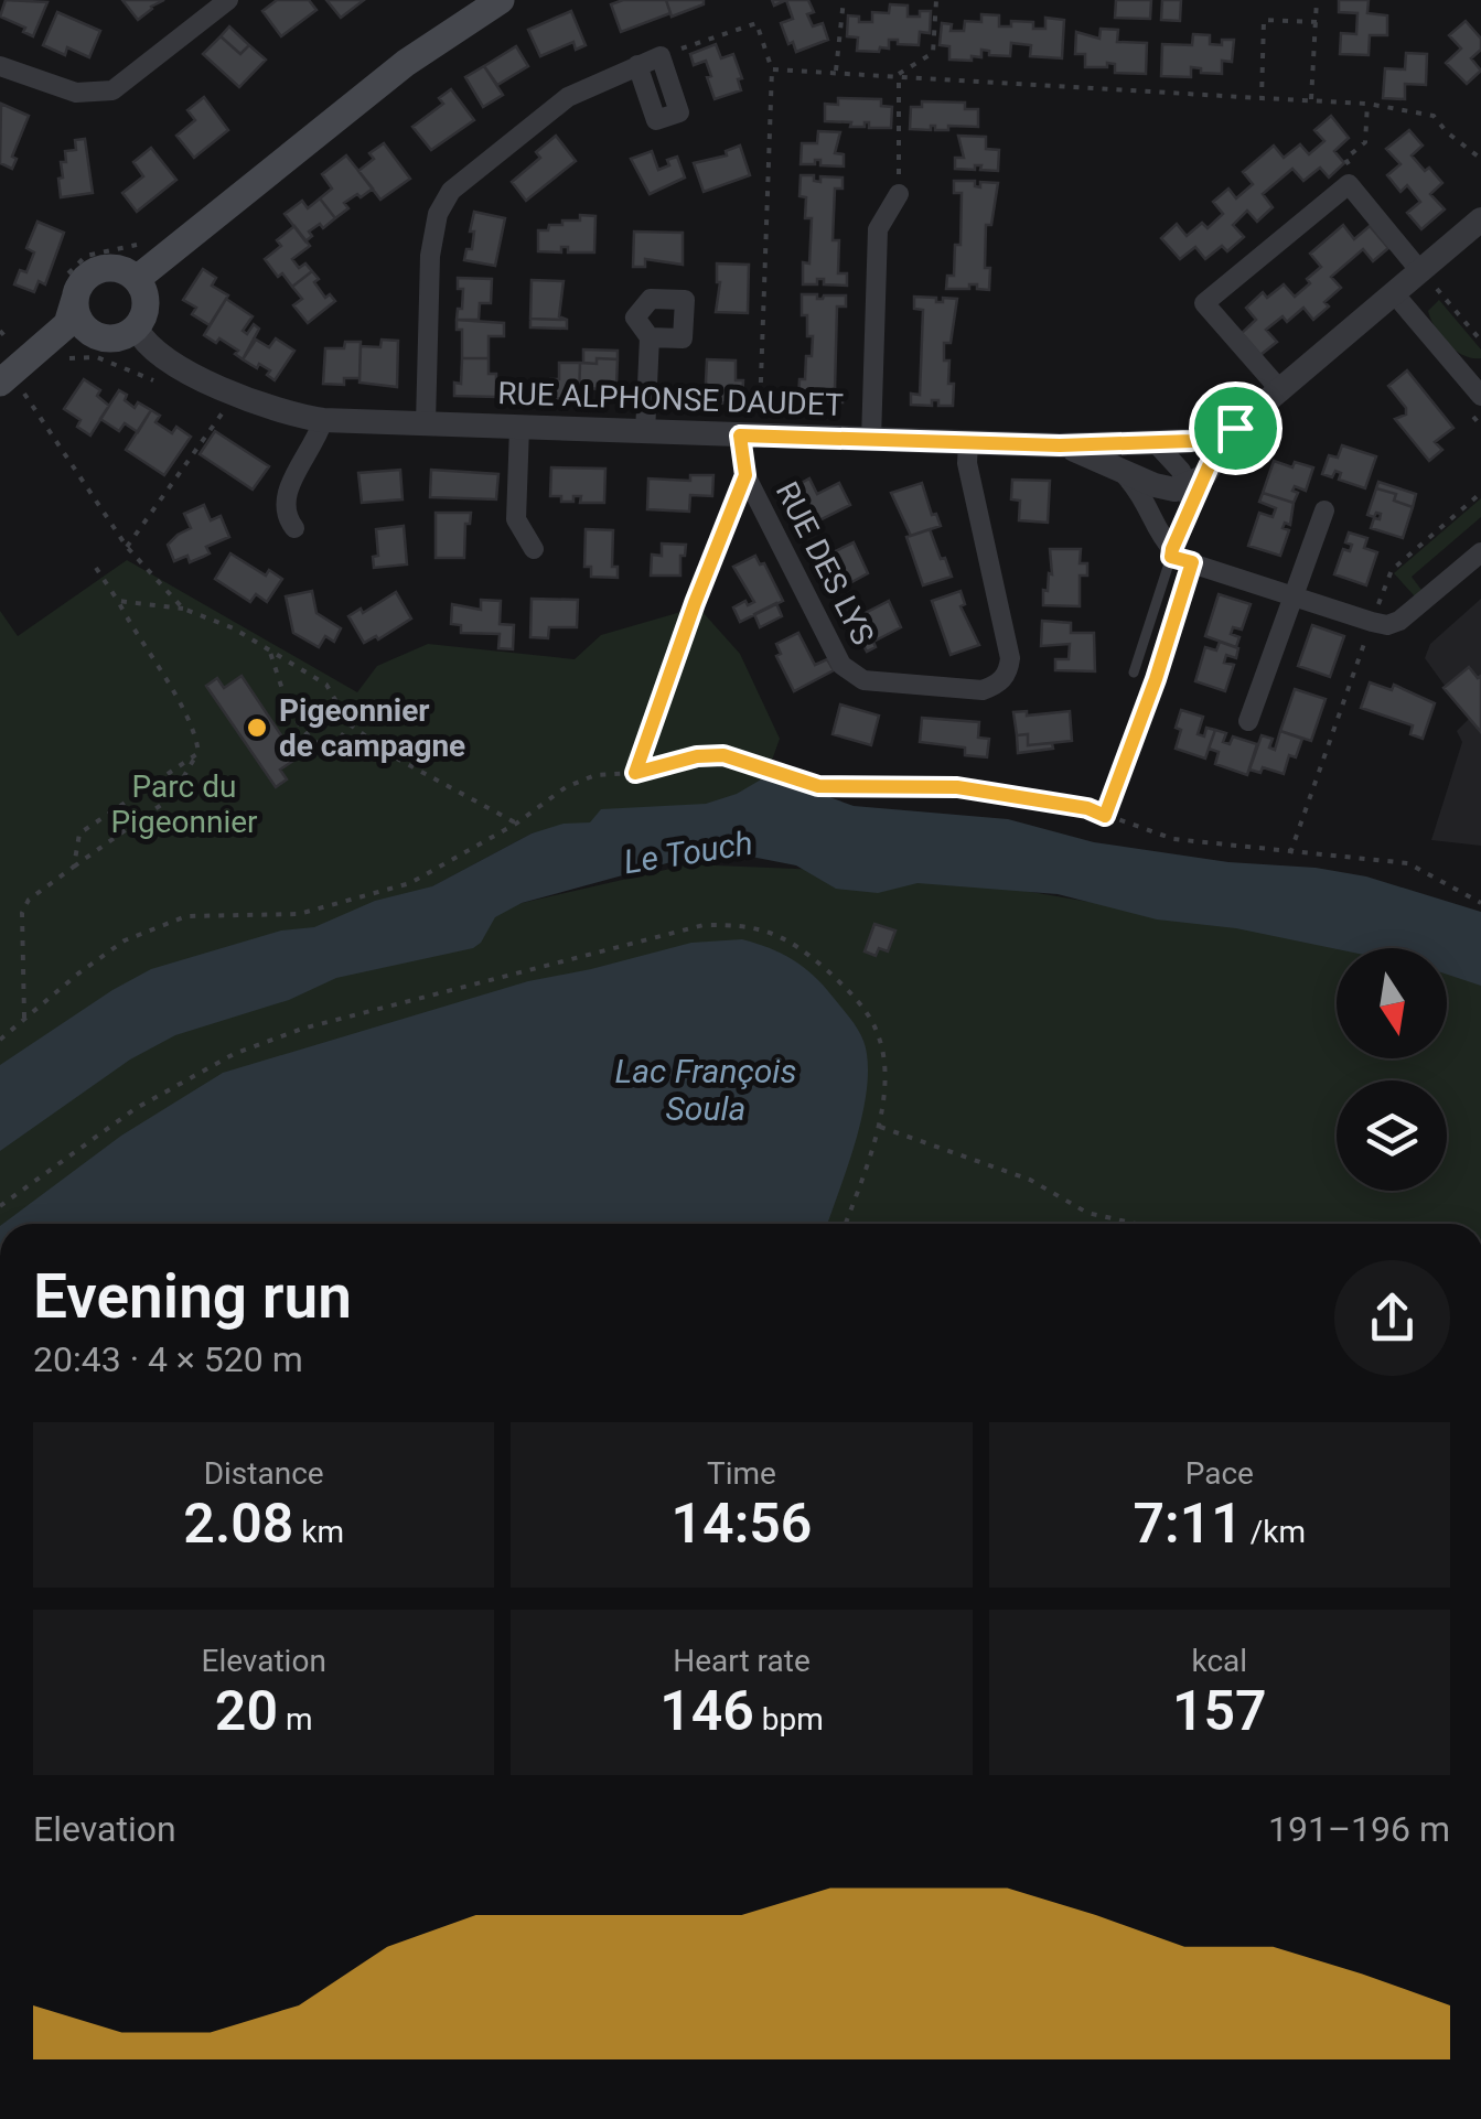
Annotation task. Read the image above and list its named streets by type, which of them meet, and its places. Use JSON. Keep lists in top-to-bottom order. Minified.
{"streets":{"street":["RUE ALPHONSE DAUDET","RUE DES LYS"]},"crossings":[["RUE ALPHONSE DAUDET","RUE DES LYS"]],"water":["Le Touch","Lac François Soula"],"parks":["Parc du Pigeonnier"],"places":["Pigeonnier de campagne"],"north":"bottom","page":{"heading":["Evening run","20:43 · 4 × 520 m"],"stats":[["Distance","2.08 km"],["Time","14:56"],["Pace","7:11 /km"],["Elevation","20 m"],["Heart rate","146 bpm"],["kcal","157"]],"chart":["Elevation","191–196 m"]}}
